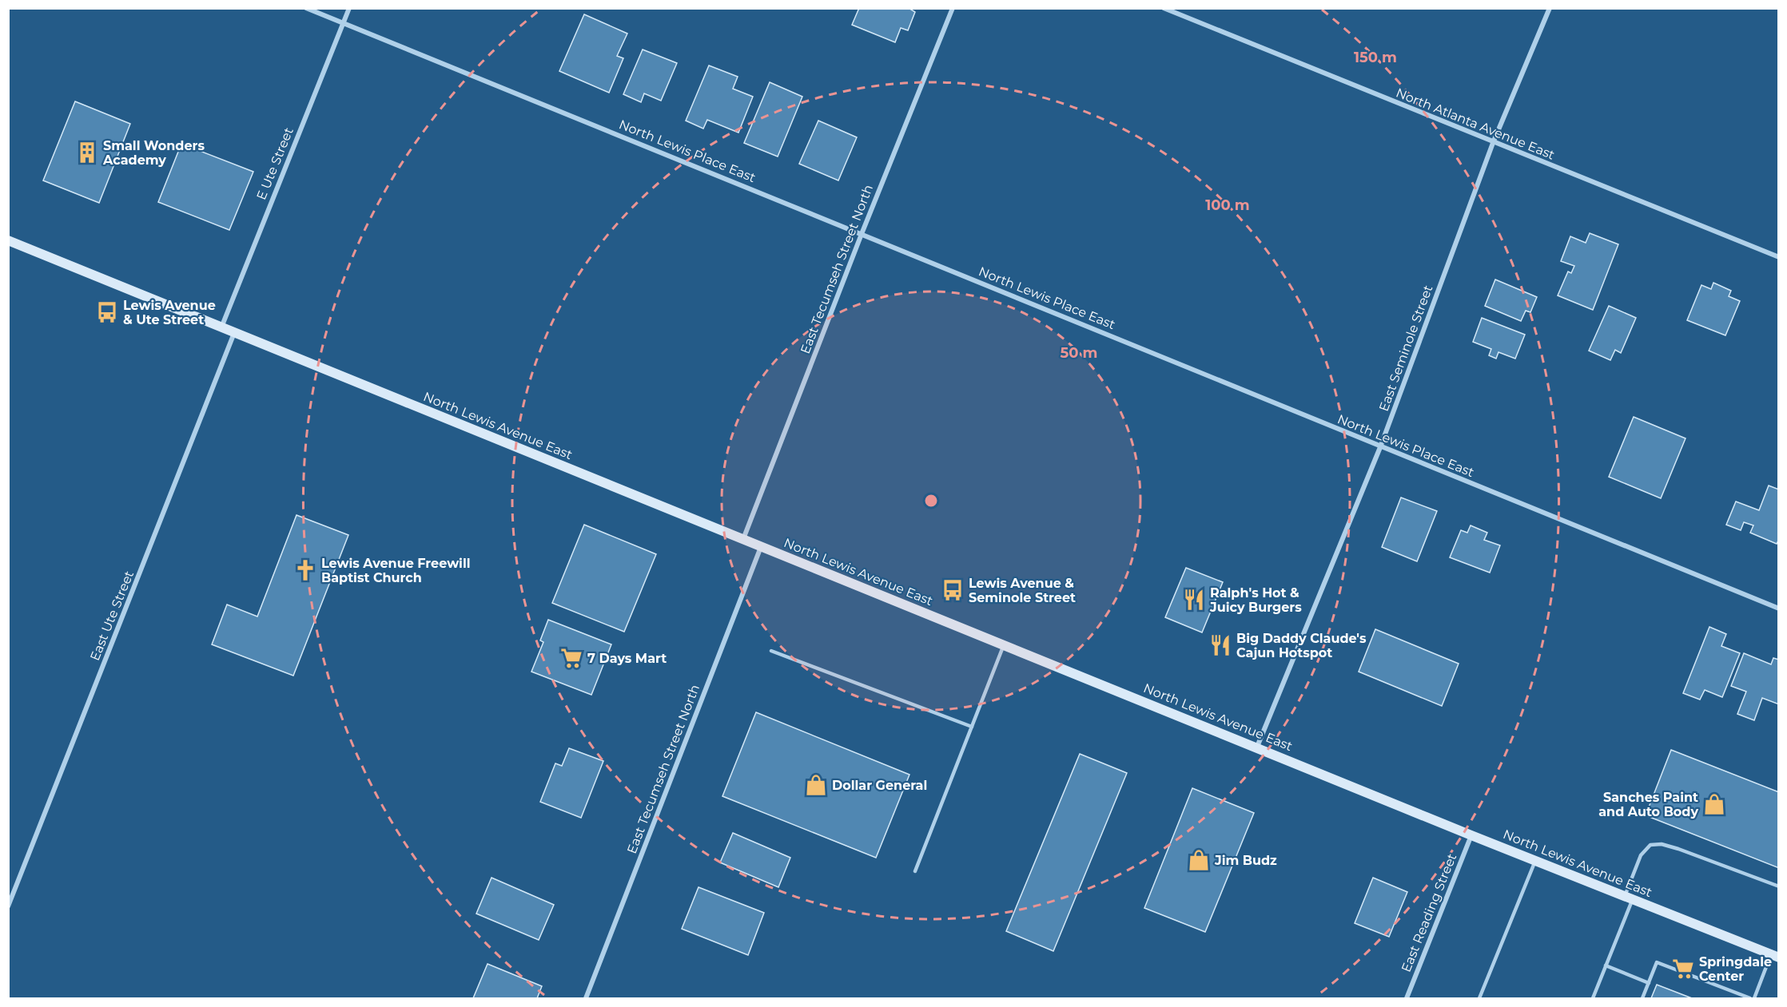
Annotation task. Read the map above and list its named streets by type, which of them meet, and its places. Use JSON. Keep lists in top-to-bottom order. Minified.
{"streets":{"main road":["North Lewis Avenue East"],"street":["North Atlanta Avenue East","North Lewis Place East","E Ute Street","East Tecumseh Street North","East Seminole Street","East Ute Street","East Reading Street"]},"crossings":[["North Atlanta Avenue East","East Seminole Street"],["North Lewis Place East","E Ute Street"],["North Lewis Place East","East Tecumseh Street North"],["North Lewis Place East","East Seminole Street"],["E Ute Street","North Lewis Avenue East"],["East Tecumseh Street North","North Lewis Avenue East"],["East Seminole Street","North Lewis Avenue East"],["North Lewis Avenue East","East Ute Street"],["North Lewis Avenue East","East Reading Street"]],"places":{"building":["Small Wonders Academy"],"bus stop":["Lewis Avenue & Ute Street","Lewis Avenue & Seminole Street"],"church":["Lewis Avenue Freewill Baptist Church"],"restaurant":["Ralph's Hot & Juicy Burgers","Big Daddy Claude's Cajun Hotspot"],"supermarket":["7 Days Mart","Springdale Center"],"shop":["Dollar General","Sanches Paint and Auto Body","Jim Budz"]},"rings":["150 m","100 m","50 m"]}
